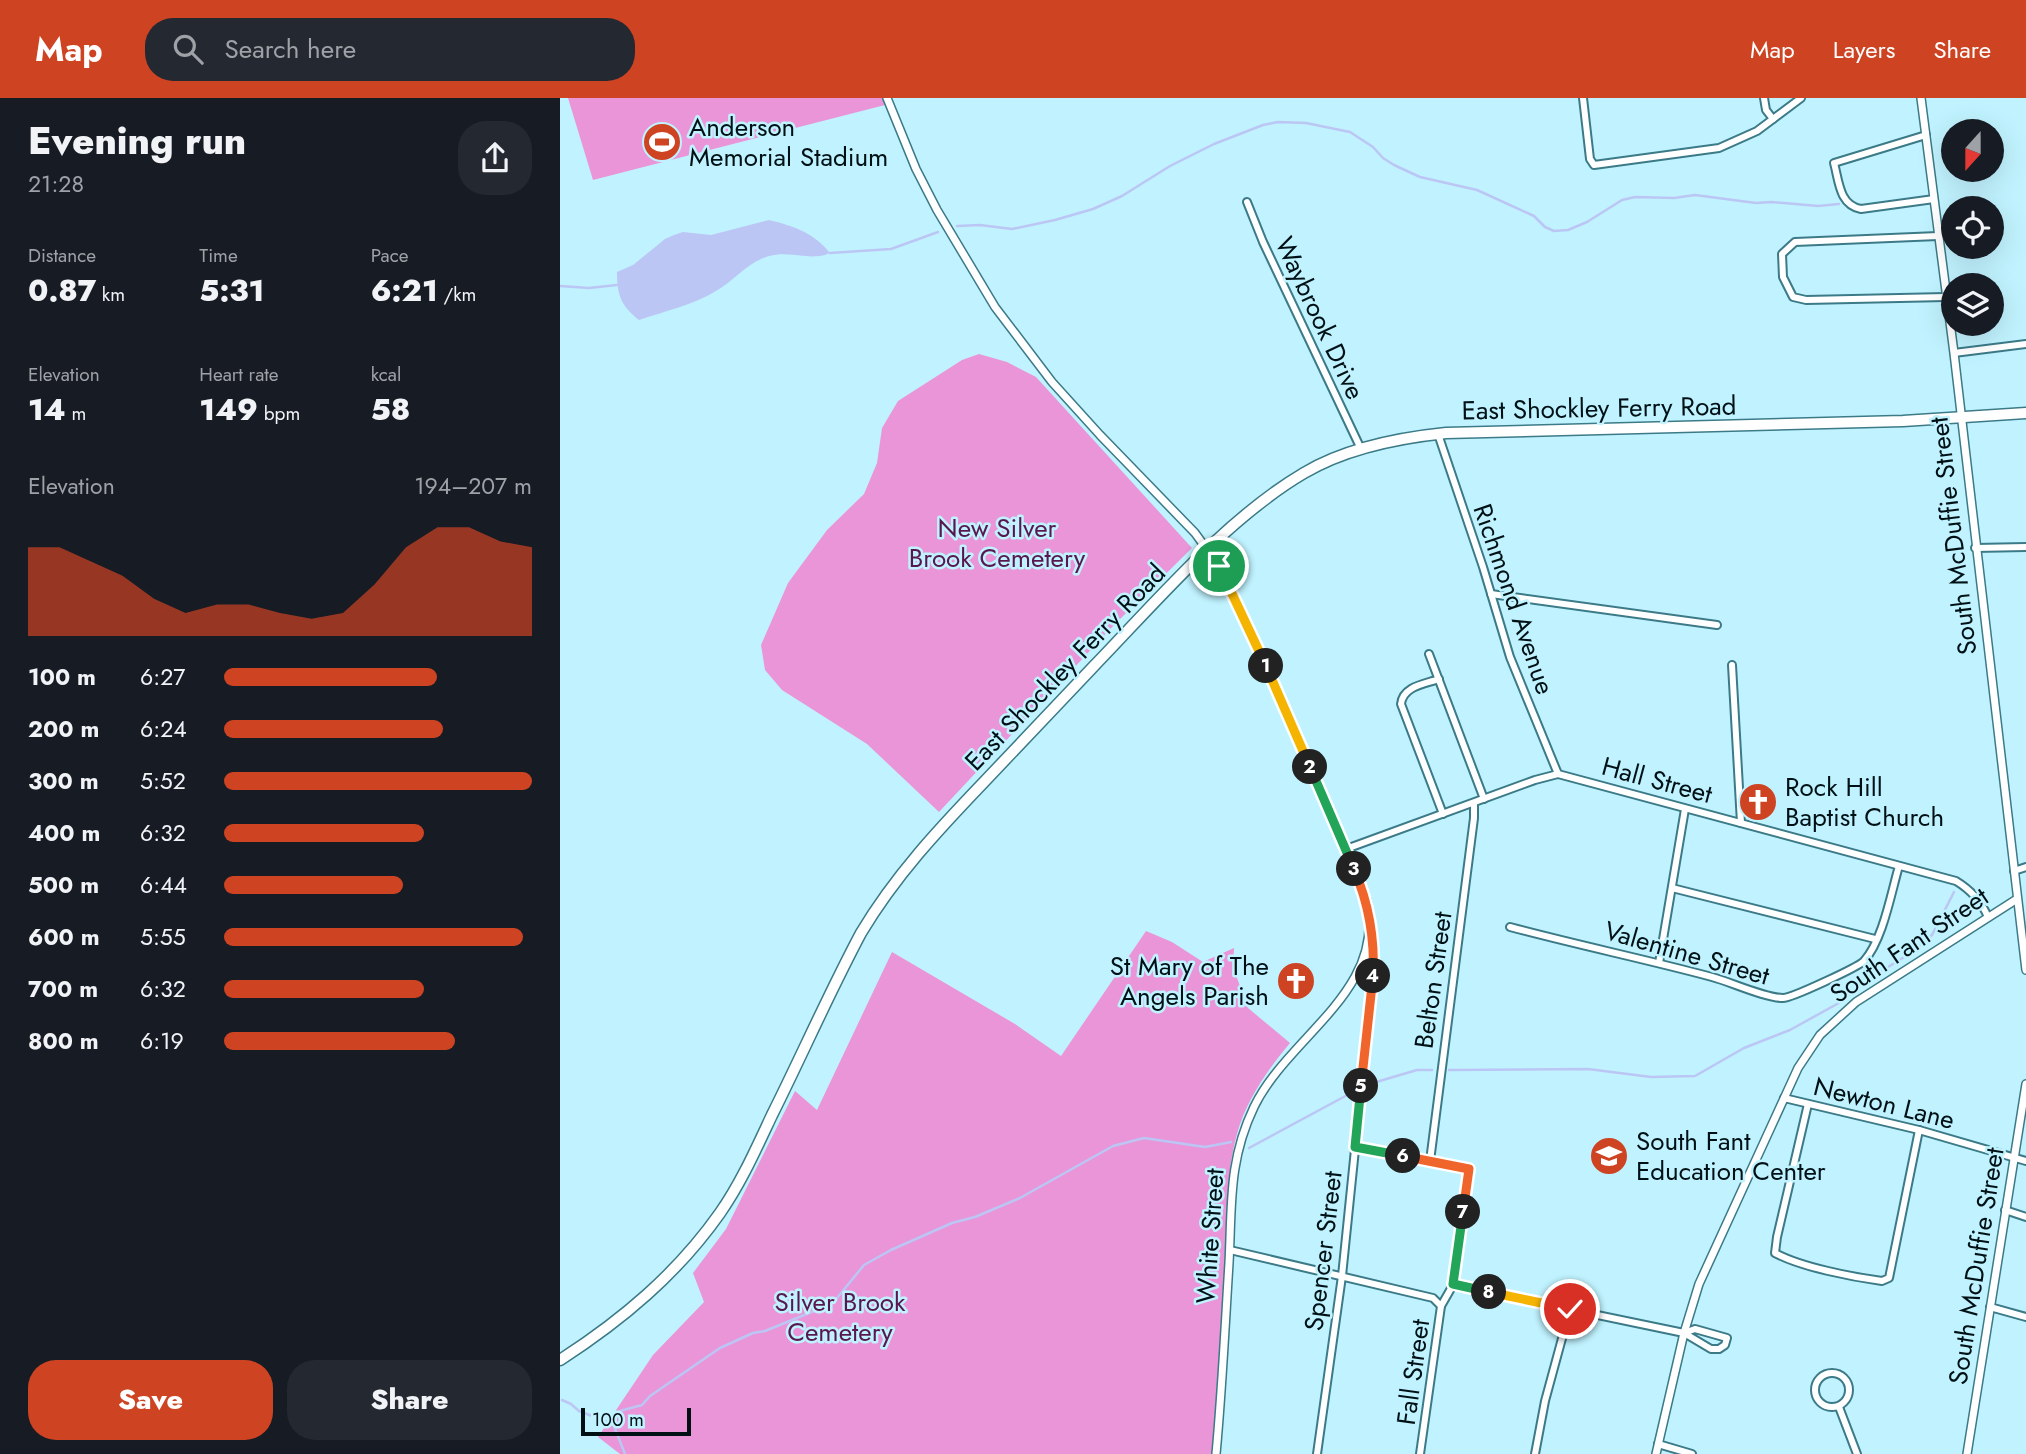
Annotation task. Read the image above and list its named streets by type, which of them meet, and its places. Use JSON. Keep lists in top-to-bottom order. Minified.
{"streets":{"highway":["East Shockley Ferry Road"],"street":["Waybrook Drive","South McDuffie Street","Richmond Avenue","Hall Street","South Fant Street","Valentine Street","Belton Street","Newton Lane","White Street","Spencer Street","Fall Street"]},"crossings":[["Waybrook Drive","East Shockley Ferry Road"],["East Shockley Ferry Road","South McDuffie Street"],["East Shockley Ferry Road","Richmond Avenue"],["East Shockley Ferry Road","White Street"],["South McDuffie Street","South Fant Street"],["South McDuffie Street","Newton Lane"],["Richmond Avenue","Hall Street"],["Hall Street","South Fant Street"],["Hall Street","Valentine Street"],["South Fant Street","Newton Lane"],["White Street","Spencer Street"],["White Street","Fall Street"],["Spencer Street","Fall Street"]],"parks":["New Silver Brook Cemetery","Silver Brook Cemetery"],"places":{"sports":["Anderson Memorial Stadium"],"church":["Rock Hill Baptist Church","St Mary of The Angels Parish"],"school or university":["South Fant Education Center"]},"scale_bar":"100 m","north":"bottom","page":{"header":"Map","search":"Search here","nav":["Map","Layers","Share"],"heading":["Evening run","21:28"],"stats":[["Distance","0.87 km"],["Time","5:31"],["Pace","6:21 /km"],["Elevation","14 m"],["Heart rate","149 bpm"],["kcal","58"]],"chart":["Elevation","194–207 m"],"pins":["1","2","3","4","5","6","7","8"],"list":[{"name":"100 m","note":"6:27"},{"name":"200 m","note":"6:24"},{"name":"300 m","note":"5:52"},{"name":"400 m","note":"6:32"},{"name":"500 m","note":"6:44"},{"name":"600 m","note":"5:55"},{"name":"700 m","note":"6:32"},{"name":"800 m","note":"6:19"}],"buttons":["Save","Share"],"scale":"100 m"}}
